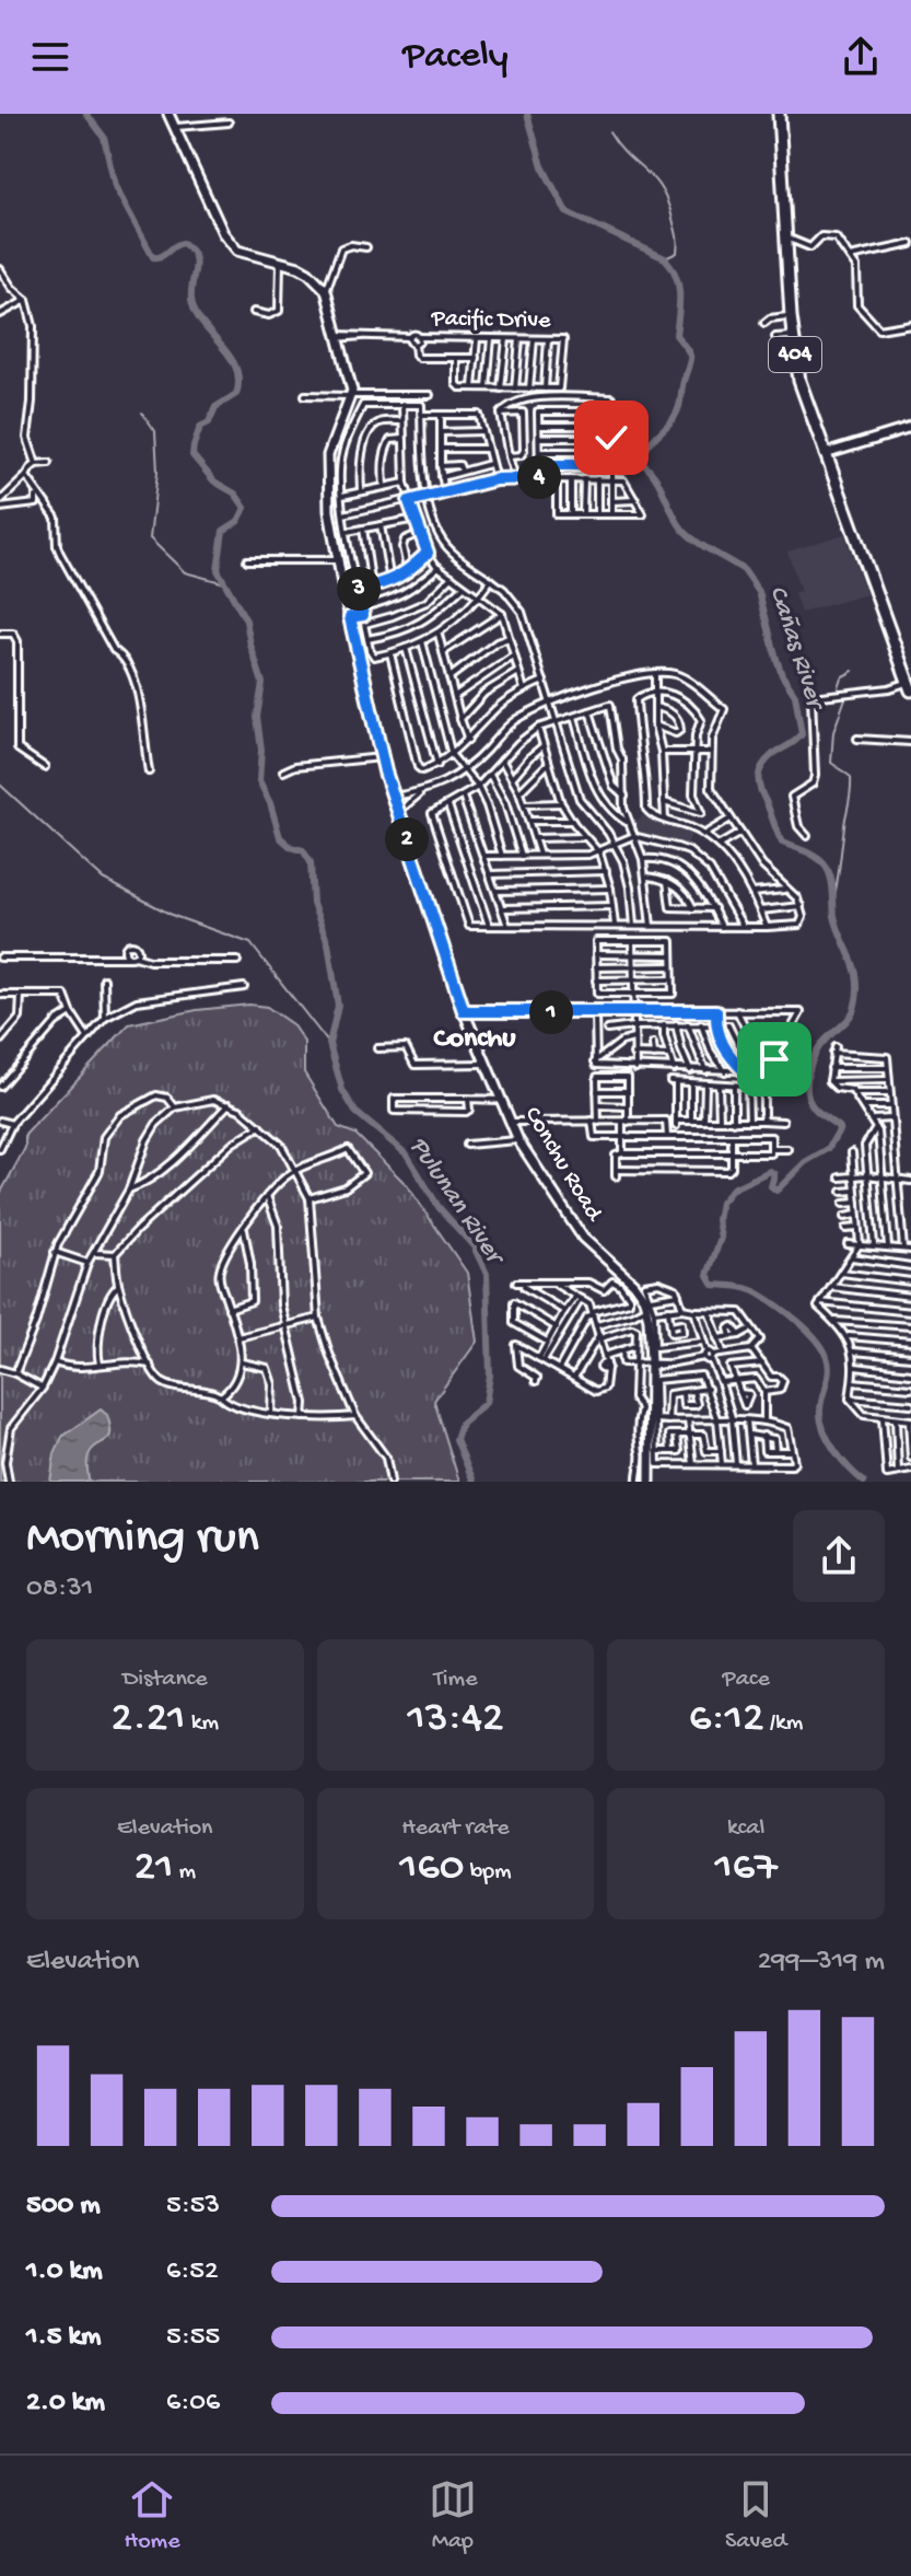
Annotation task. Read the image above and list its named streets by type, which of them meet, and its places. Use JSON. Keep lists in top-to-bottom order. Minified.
{"streets":{"main road":["404","Conchu Road"],"street":["Pacific Drive"]},"districts":["Conchu"],"water":["Cañas River","Pulunan River"],"page":{"header":"Pacely","pins":["4","3","2","1"],"heading":["Morning run","08:31"],"stats":[["Distance","2.21 km"],["Time","13:42"],["Pace","6:12 /km"],["Elevation","21 m"],["Heart rate","160 bpm"],["kcal","167"]],"chart":["Elevation","299–319 m"],"list":[{"name":"500 m","note":"5:53"},{"name":"1.0 km","note":"6:52"},{"name":"1.5 km","note":"5:55"},{"name":"2.0 km","note":"6:06"}],"tabs":["Home","Map","Saved"]}}
